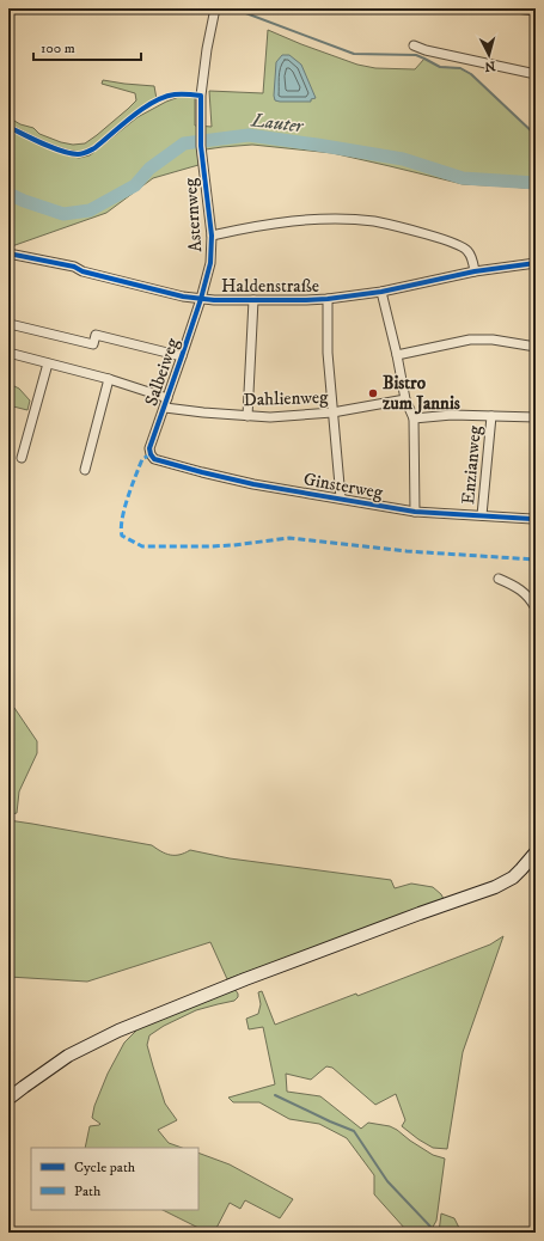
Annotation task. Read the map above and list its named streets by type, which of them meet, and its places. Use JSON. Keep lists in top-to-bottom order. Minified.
{"streets":{"street":["Asternweg","Haldenstraße","Salbeiweg","Dahlienweg","Enzianweg","Ginsterweg"]},"crossings":[["Asternweg","Haldenstraße"],["Asternweg","Salbeiweg"],["Haldenstraße","Salbeiweg"],["Salbeiweg","Dahlienweg"],["Salbeiweg","Ginsterweg"],["Enzianweg","Ginsterweg"]],"water":["Lauter"],"places":["Bistro zum Jannis"],"legend":["Cycle path","Path"],"scale_bar":"100 m","north":"bottom"}
